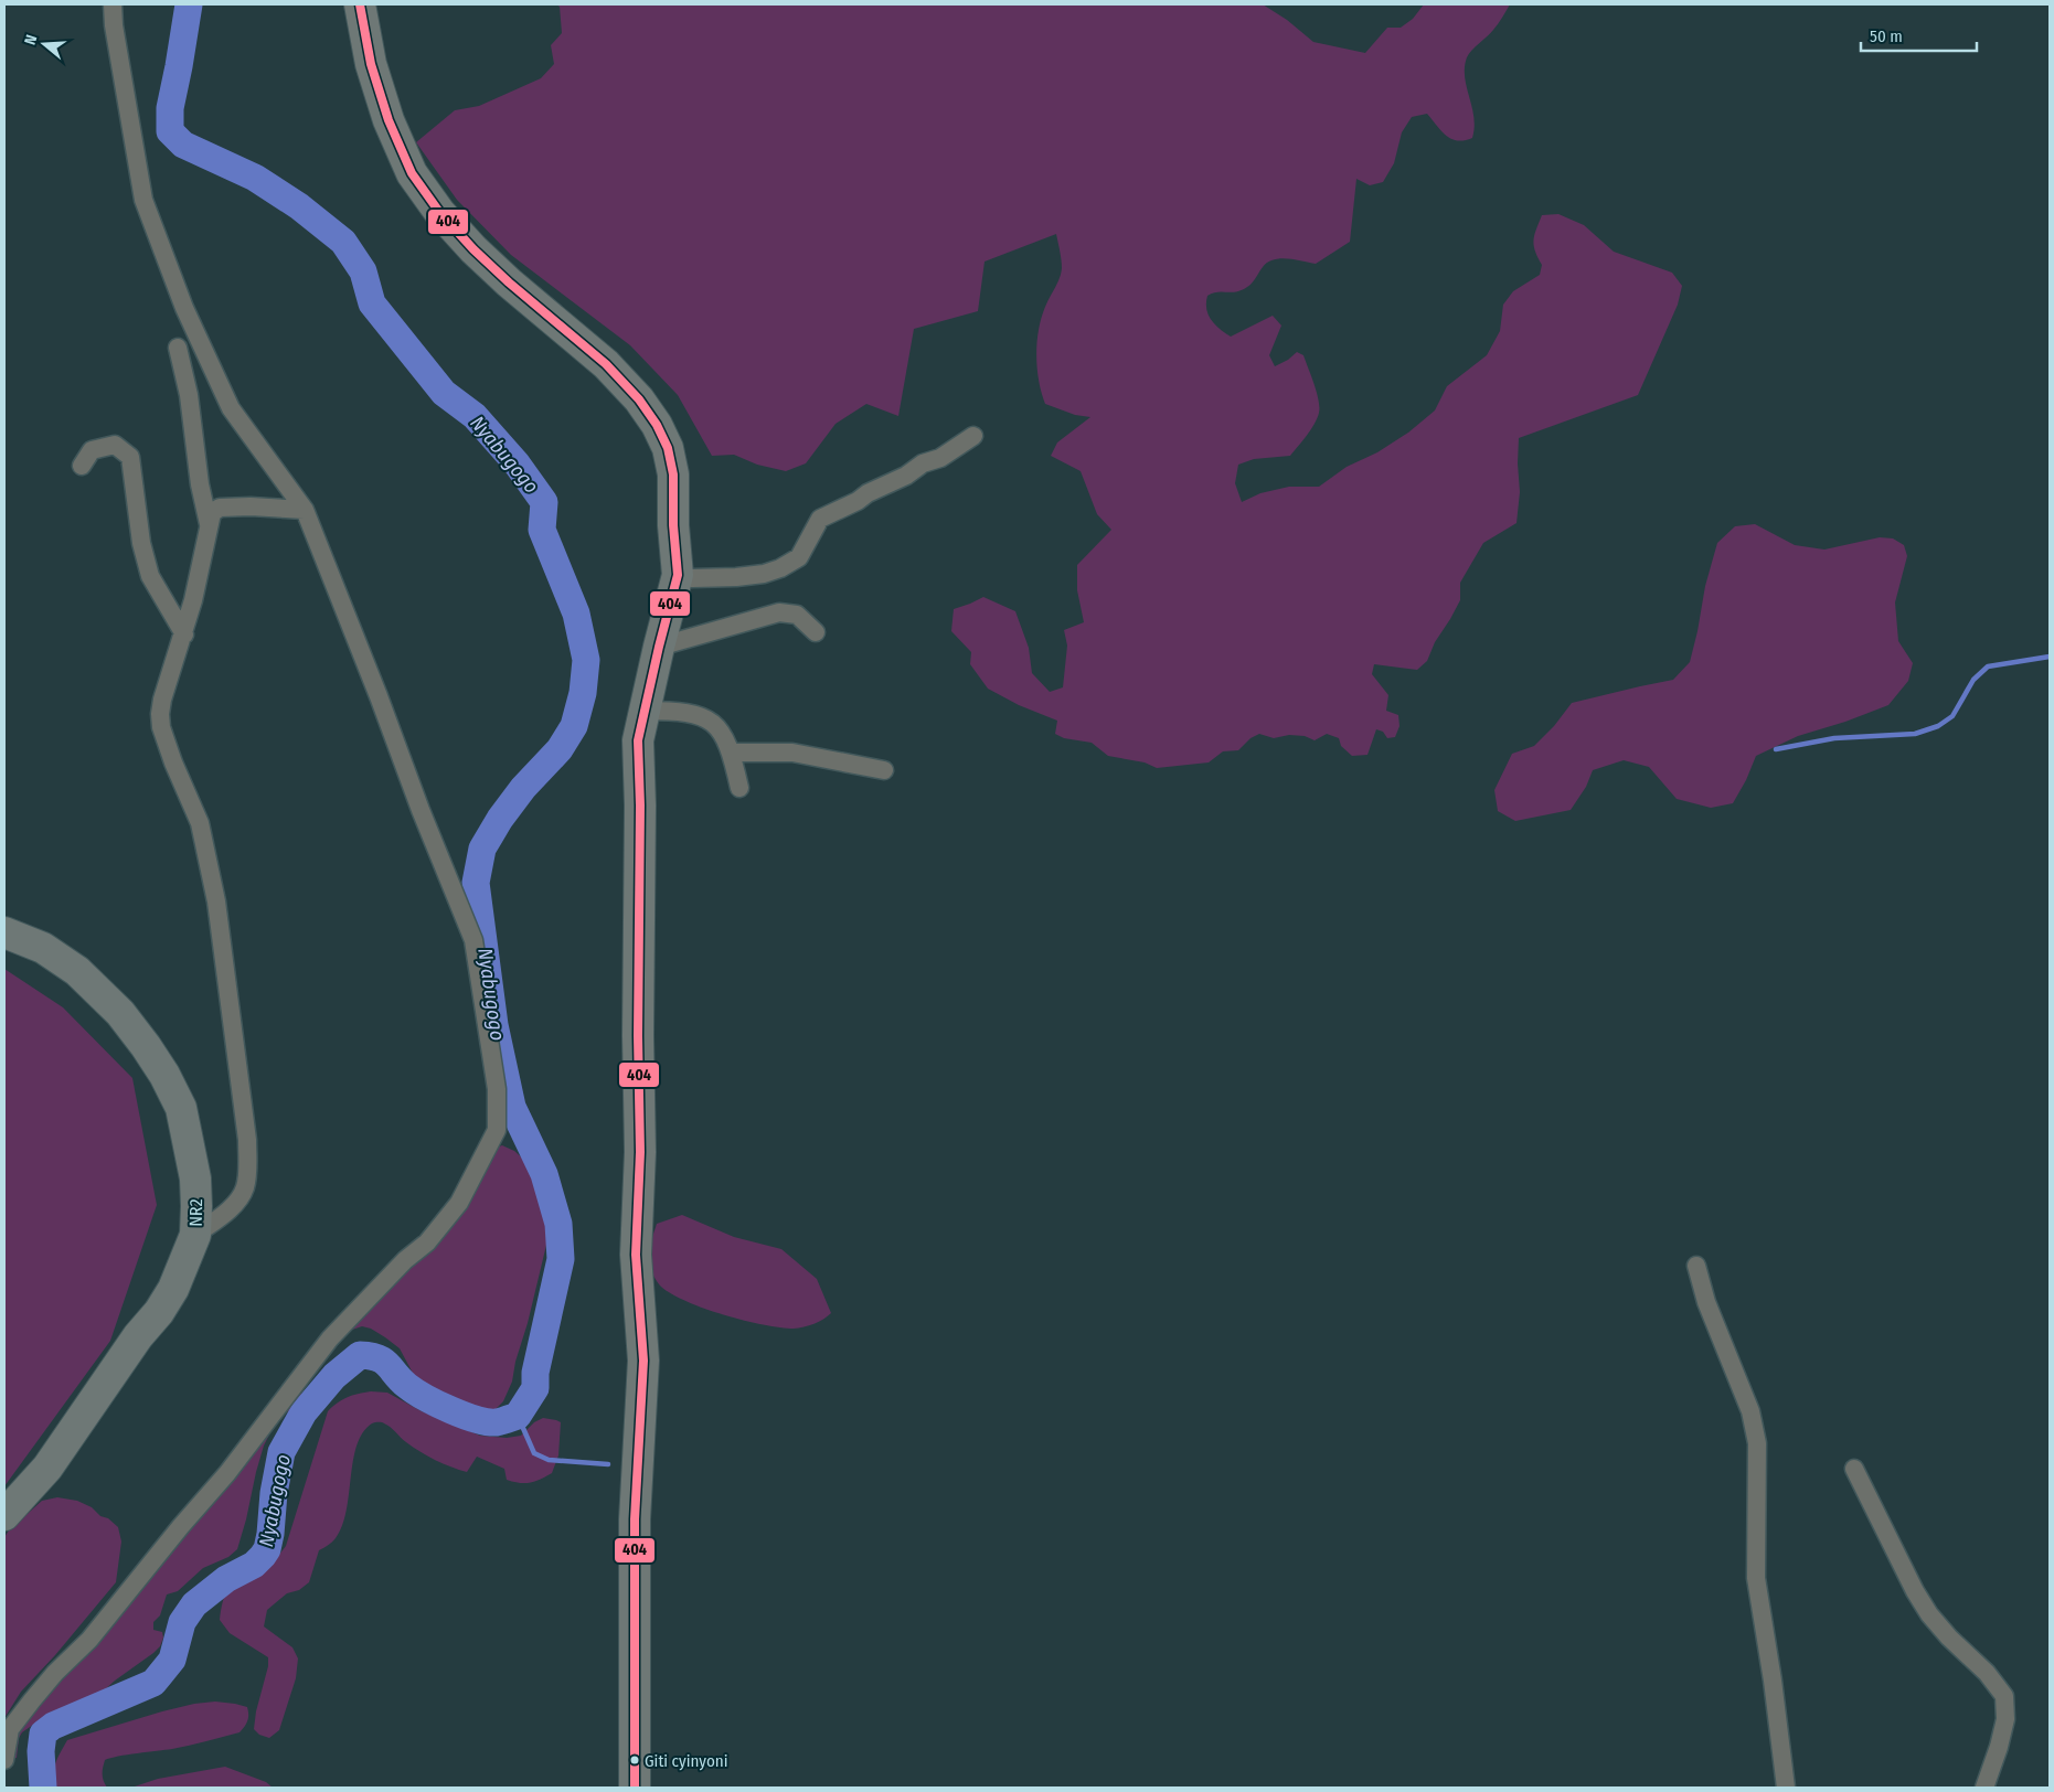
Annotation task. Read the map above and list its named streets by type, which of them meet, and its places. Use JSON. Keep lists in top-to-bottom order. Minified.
{"streets":{"highway":["NR2"]},"water":["Nyabugogo"],"places":["Giti cyinyoni"],"lines":["transit line 404"],"scale_bar":"50 m","north":"left"}
